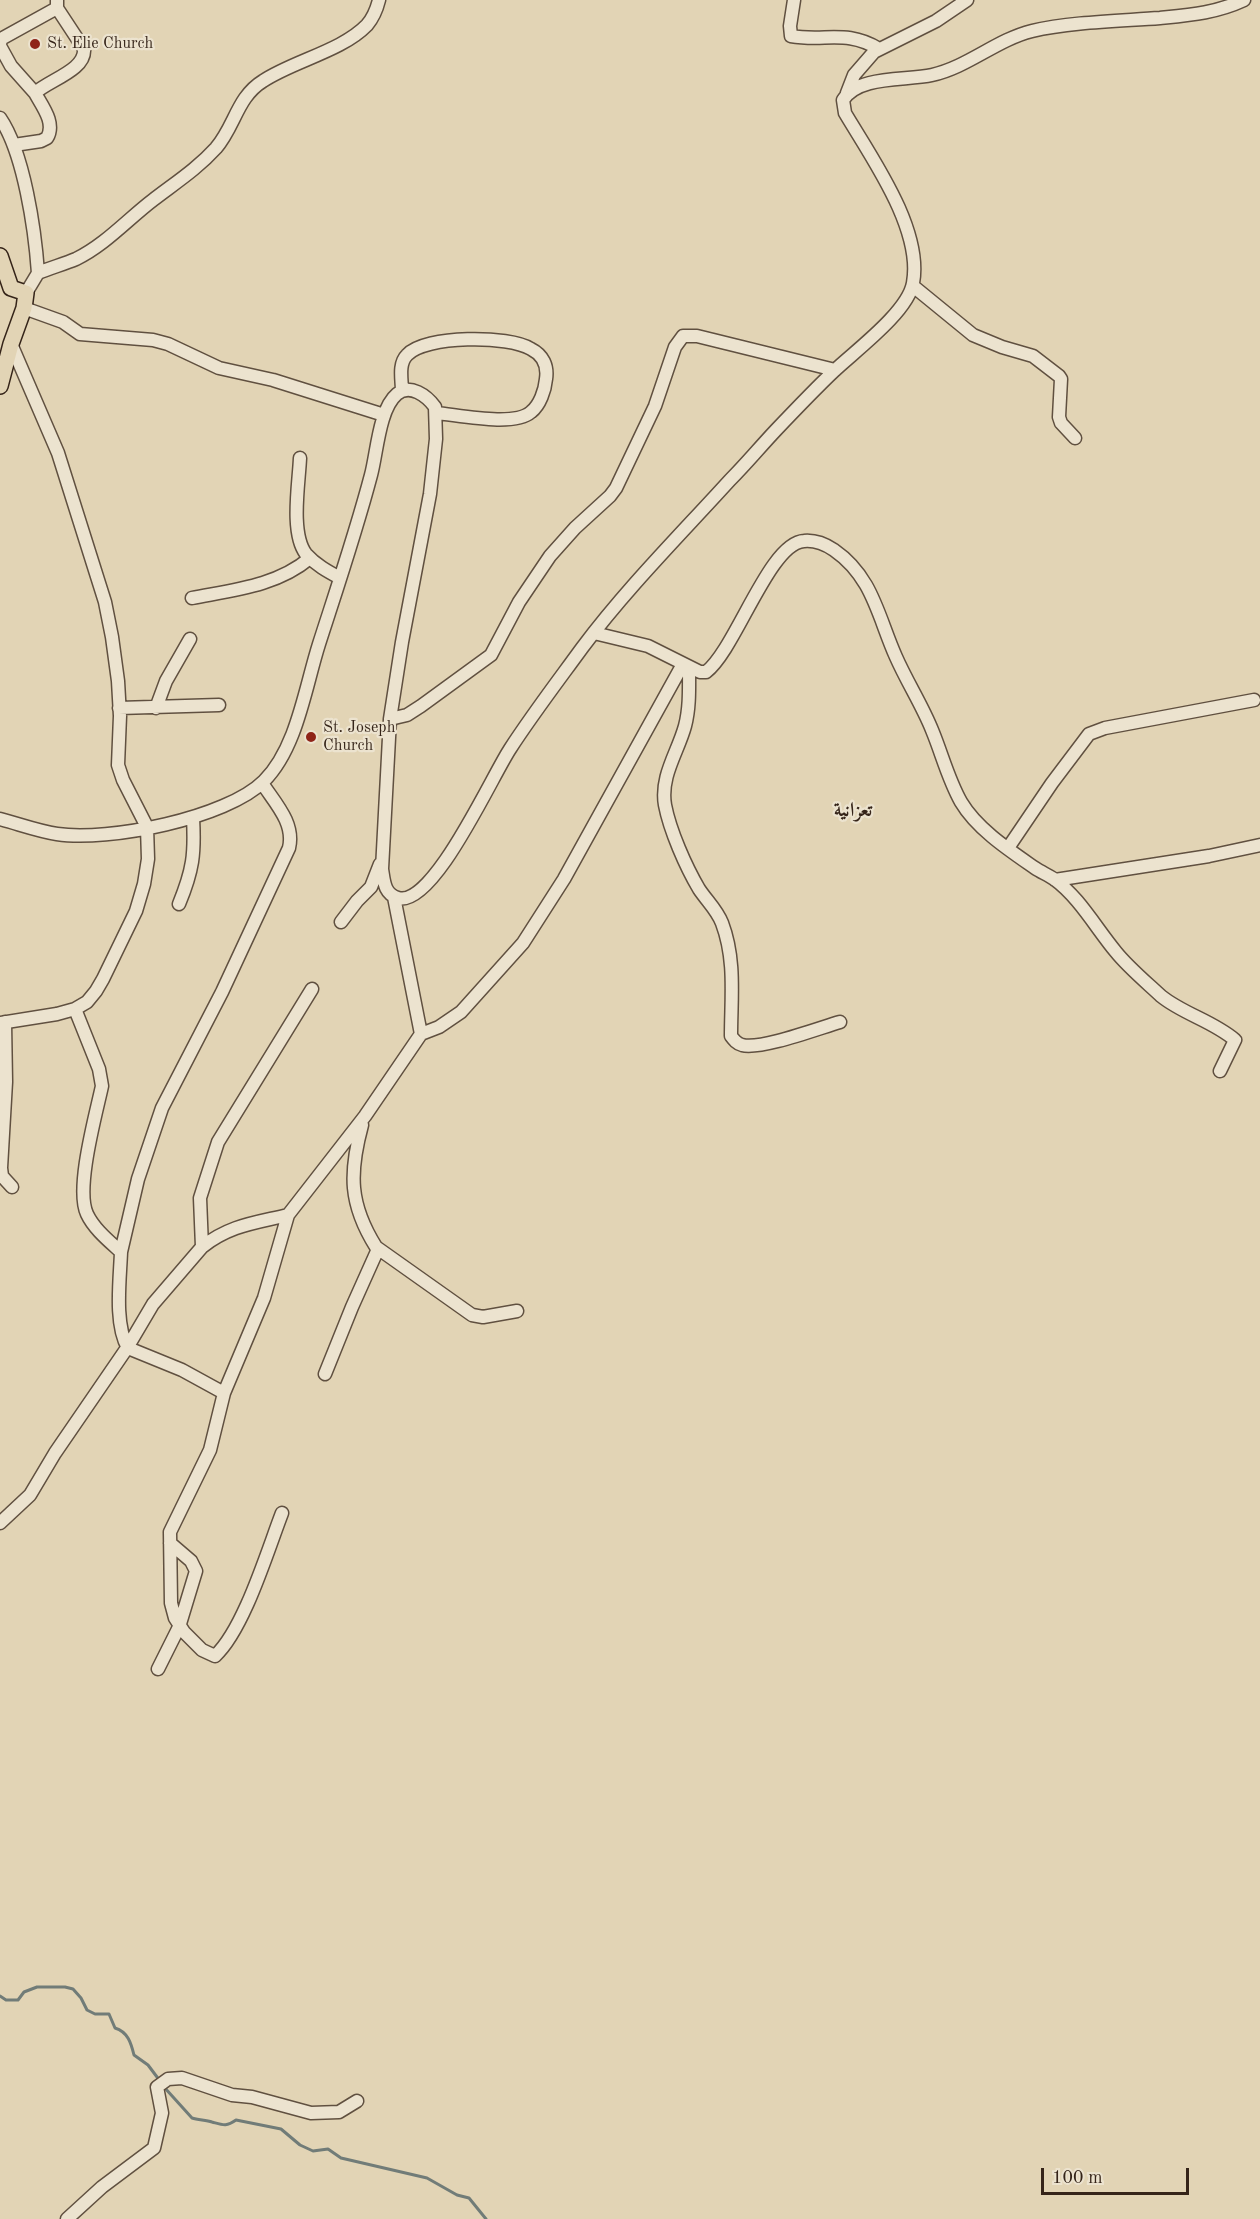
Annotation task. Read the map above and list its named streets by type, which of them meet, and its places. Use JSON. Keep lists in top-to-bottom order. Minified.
{"districts":["تعزانية"],"places":["St. Elie Church","St. Joseph Church"],"scale_bar":"100 m"}
